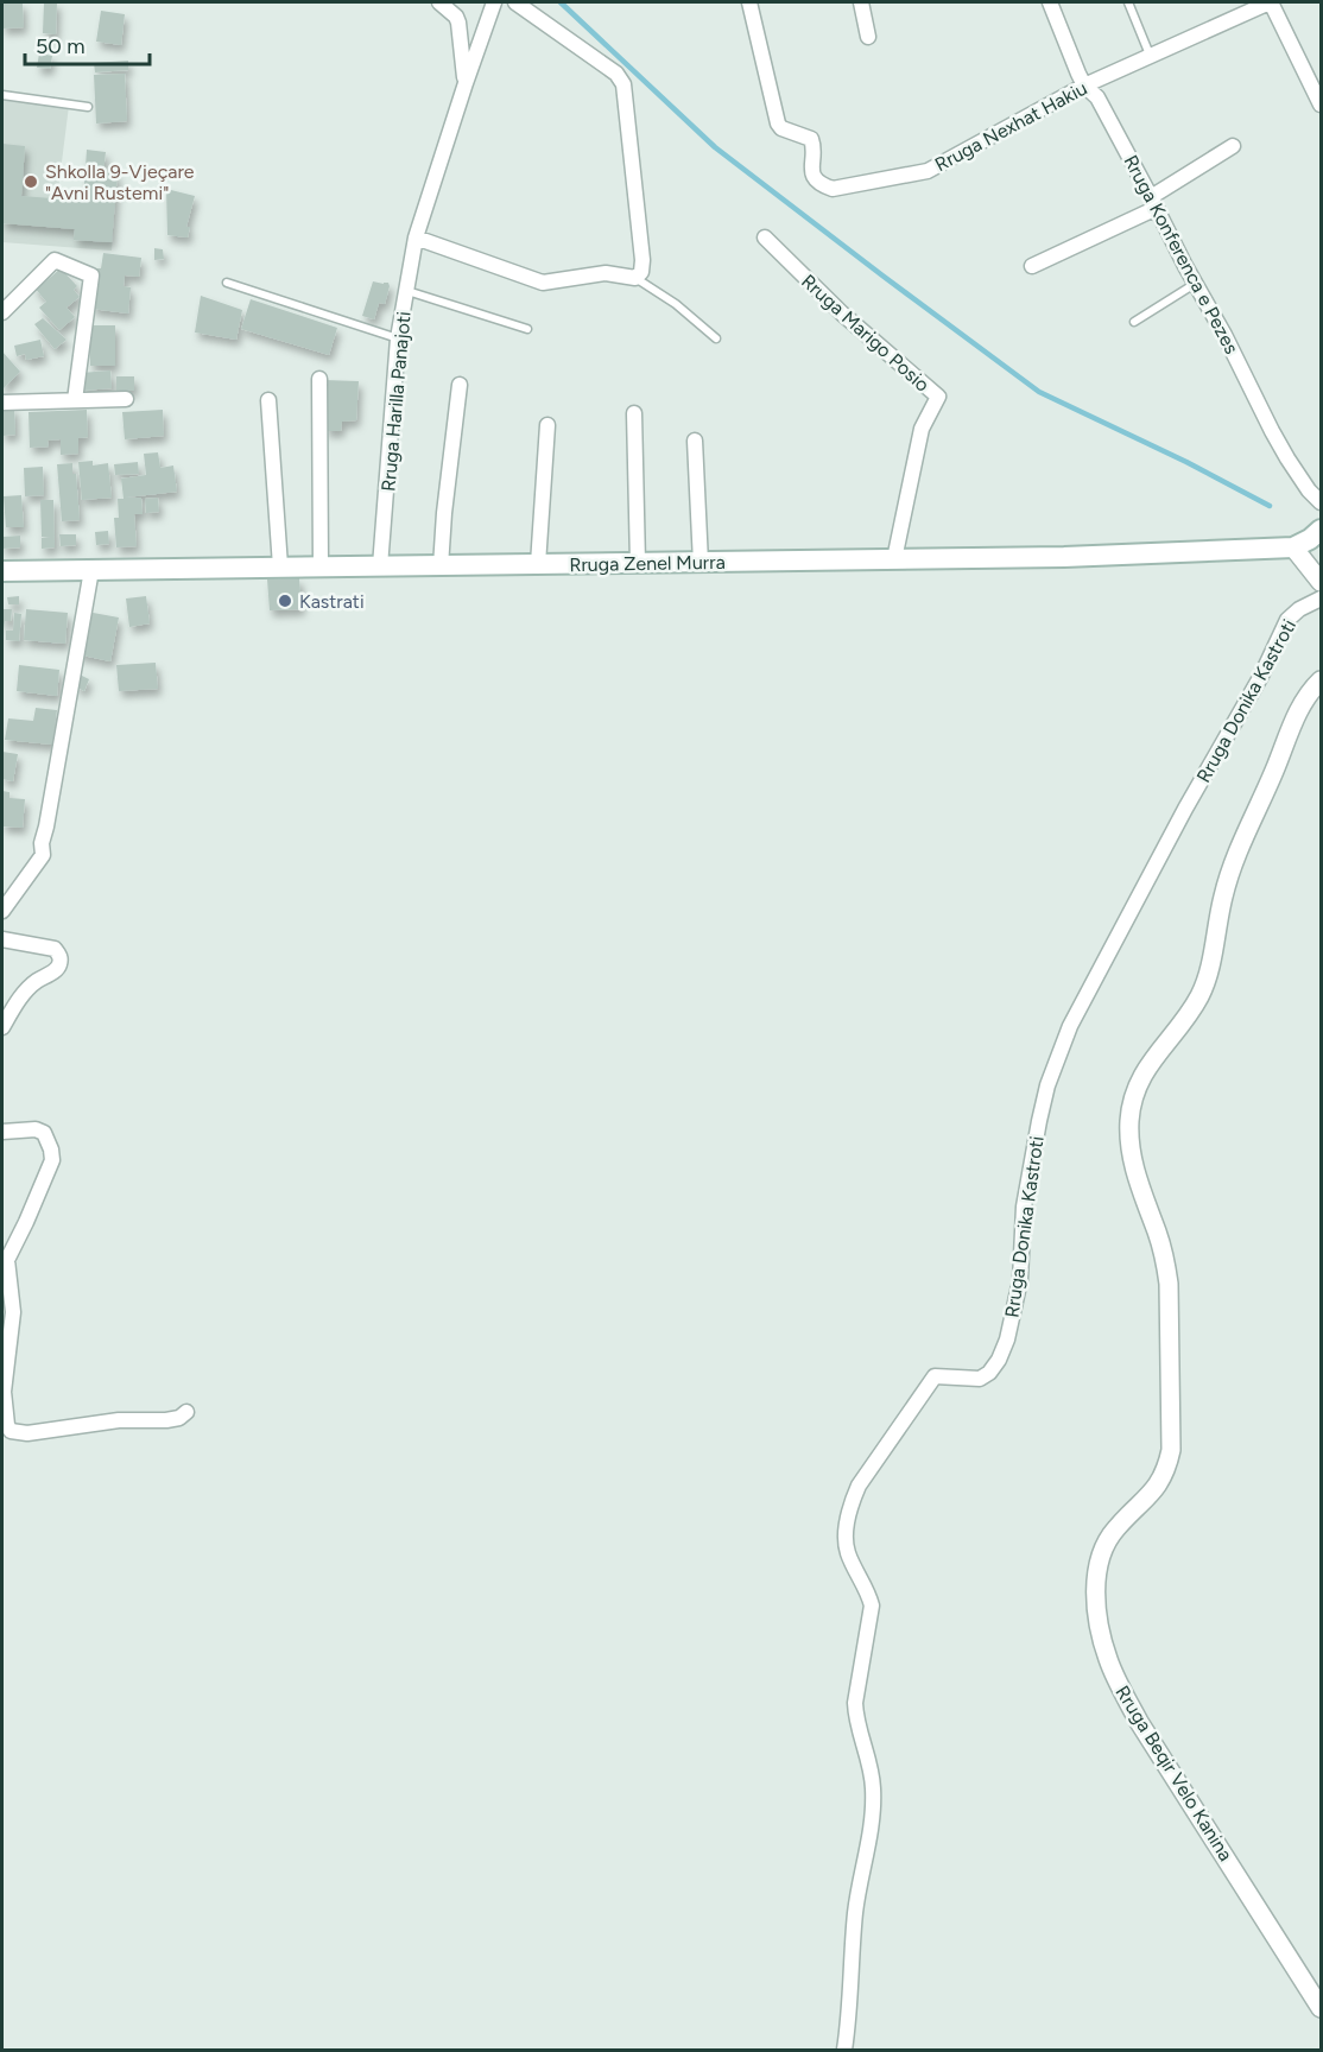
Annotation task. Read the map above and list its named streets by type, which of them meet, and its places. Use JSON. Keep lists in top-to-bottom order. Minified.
{"streets":{"main road":["Rruga Zenel Murra"],"street":["Rruga Nexhat Hakiu","Rruga Konferenca e Pezes","Rruga Marigo Posio","Rruga Harilla Panajoti","Rruga Donika Kastroti","Rruga Beqir Velo Kanina"]},"crossings":[["Rruga Nexhat Hakiu","Rruga Konferenca e Pezes"],["Rruga Marigo Posio","Rruga Zenel Murra"],["Rruga Harilla Panajoti","Rruga Zenel Murra"]],"places":["Shkolla 9-Vjeçare \"Avni Rustemi\"","Kastrati"],"scale_bar":"50 m"}
